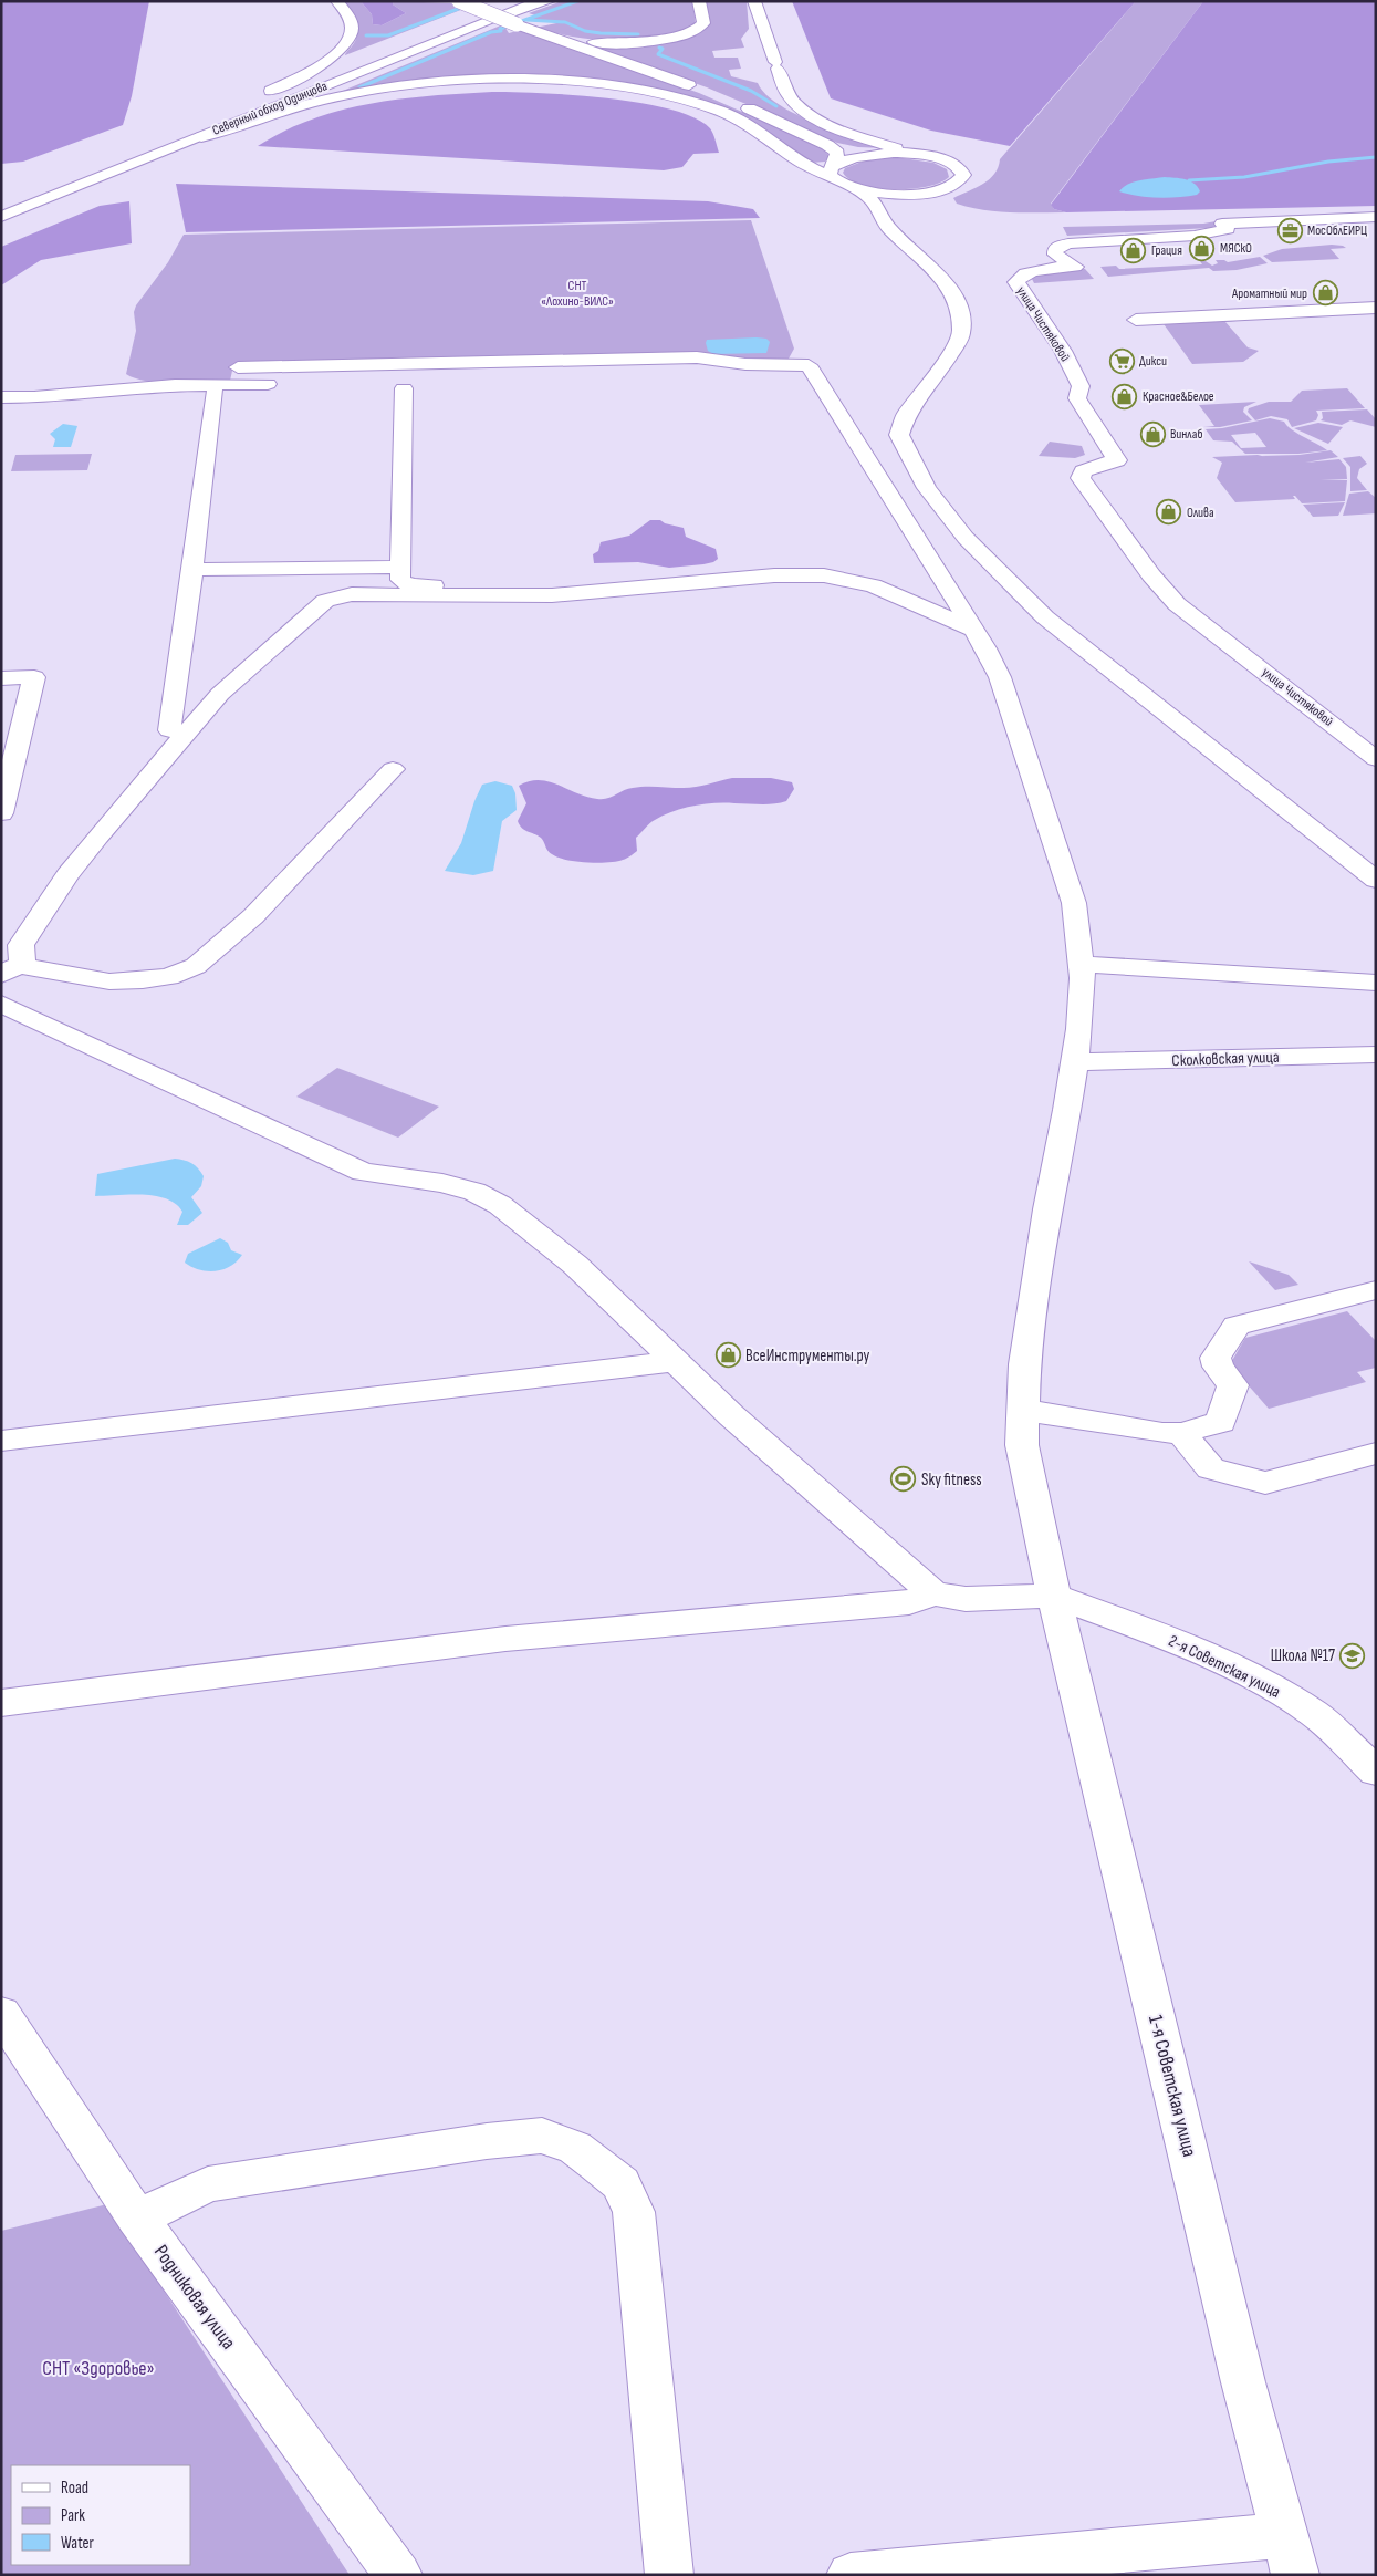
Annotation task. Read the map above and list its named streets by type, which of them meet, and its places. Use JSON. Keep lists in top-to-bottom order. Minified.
{"streets":{"main road":["Северный обход Одинцова","улица Чистяковой","Сколковская улица","2-я Советская улица","1-я Советская улица","Родниковая улица"]},"crossings":[["Сколковская улица","1-я Советская улица"],["2-я Советская улица","1-я Советская улица"]],"parks":["СНТ «Лохино-ВИЛС»","СНТ «Здоровье»"],"places":{"office":["МосОблЕИРЦ"],"shop":["МЯСкО","Грация","Ароматный мир","Красное&Белое","Винлаб","Олива","ВсеИнструменты.ру"],"supermarket":["Дикси"],"sports":["Sky fitness"],"school or university":["Школа №17"]},"legend":["Road","Park","Water"]}
